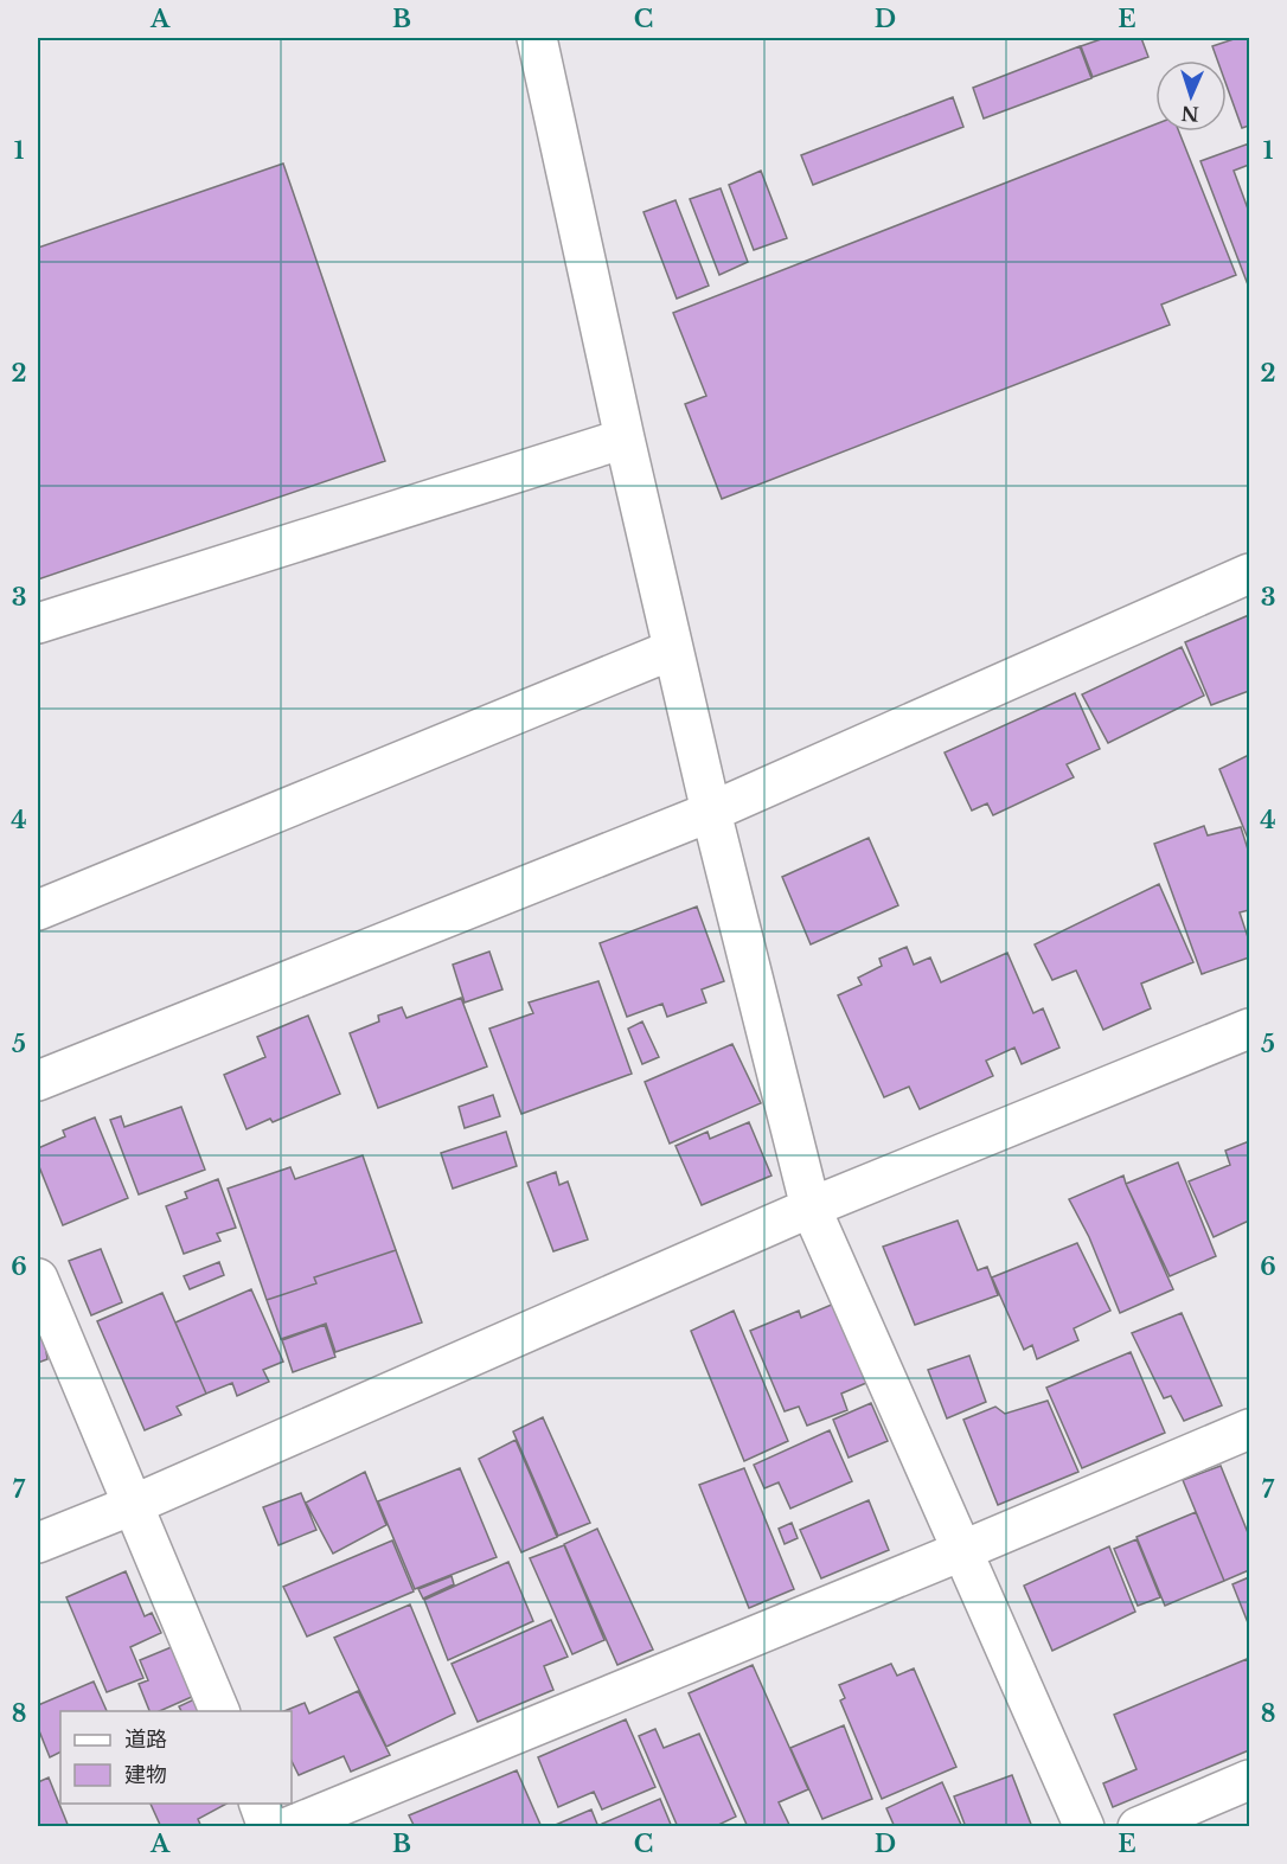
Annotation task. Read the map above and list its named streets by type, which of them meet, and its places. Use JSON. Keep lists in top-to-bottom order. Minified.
{"legend":["道路","建物"],"north":"bottom","grid":{"columns":["A","B","C","D","E"],"rows":["1","2","3","4","5","6","7","8"]}}
